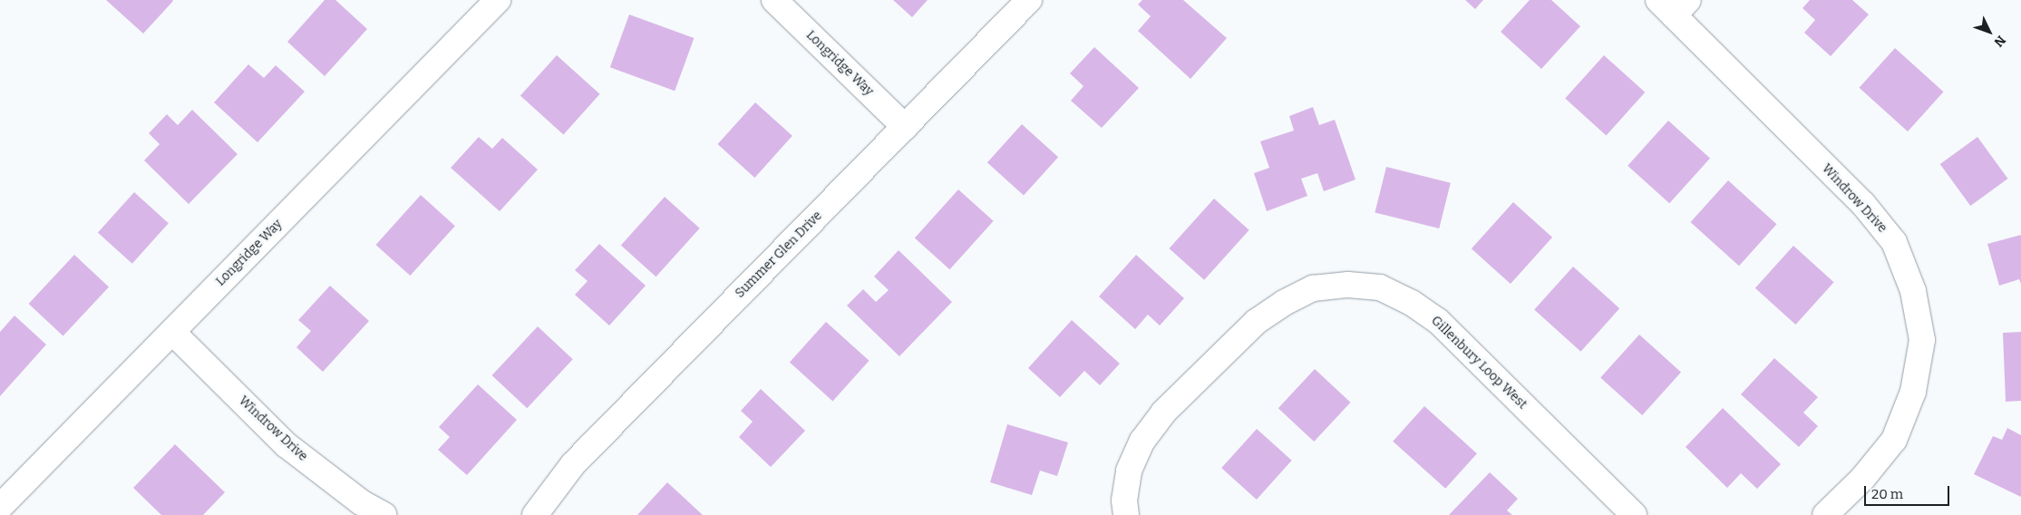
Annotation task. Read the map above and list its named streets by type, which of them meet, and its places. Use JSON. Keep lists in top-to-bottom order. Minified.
{"streets":{"street":["Longridge Way","Windrow Drive","Summer Glen Drive","Gillenbury Loop West"]},"crossings":[["Longridge Way","Windrow Drive"],["Longridge Way","Summer Glen Drive"]],"scale_bar":"20 m","north":"bottom right"}
